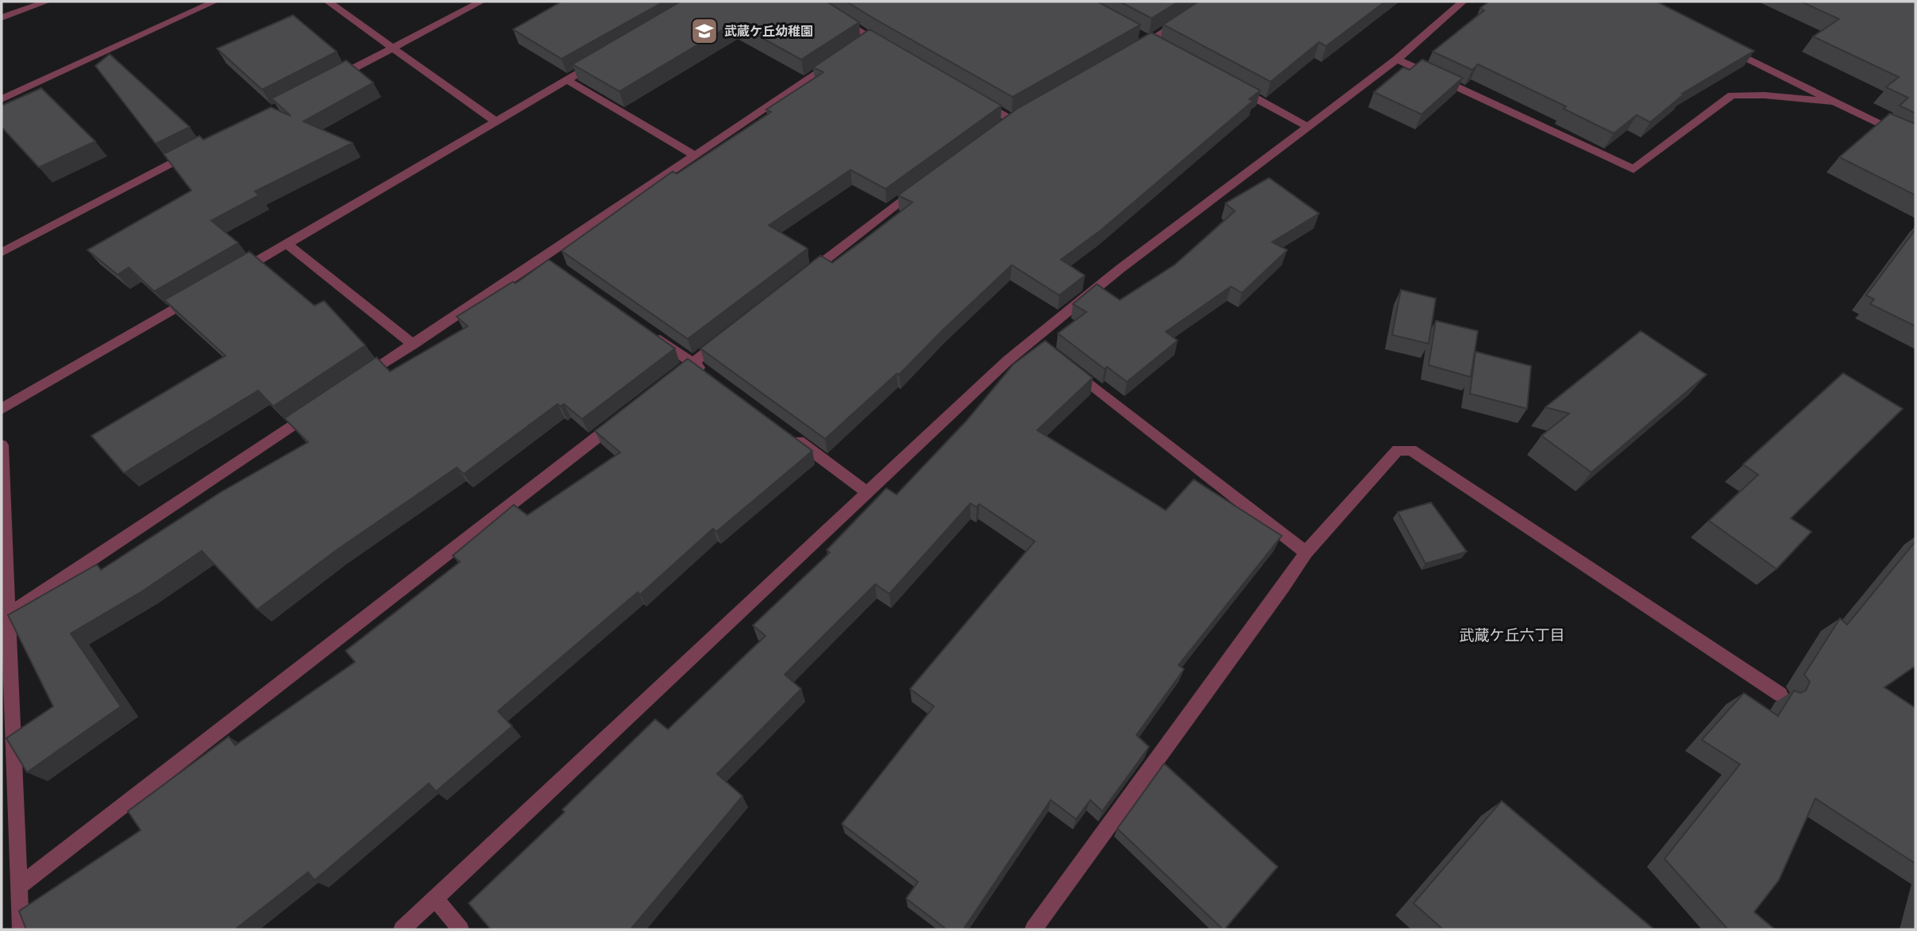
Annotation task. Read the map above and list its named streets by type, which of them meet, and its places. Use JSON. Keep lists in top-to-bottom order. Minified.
{"districts":["武蔵ケ丘六丁目"],"places":{"school or university":["武蔵ケ丘幼稚園"]}}
